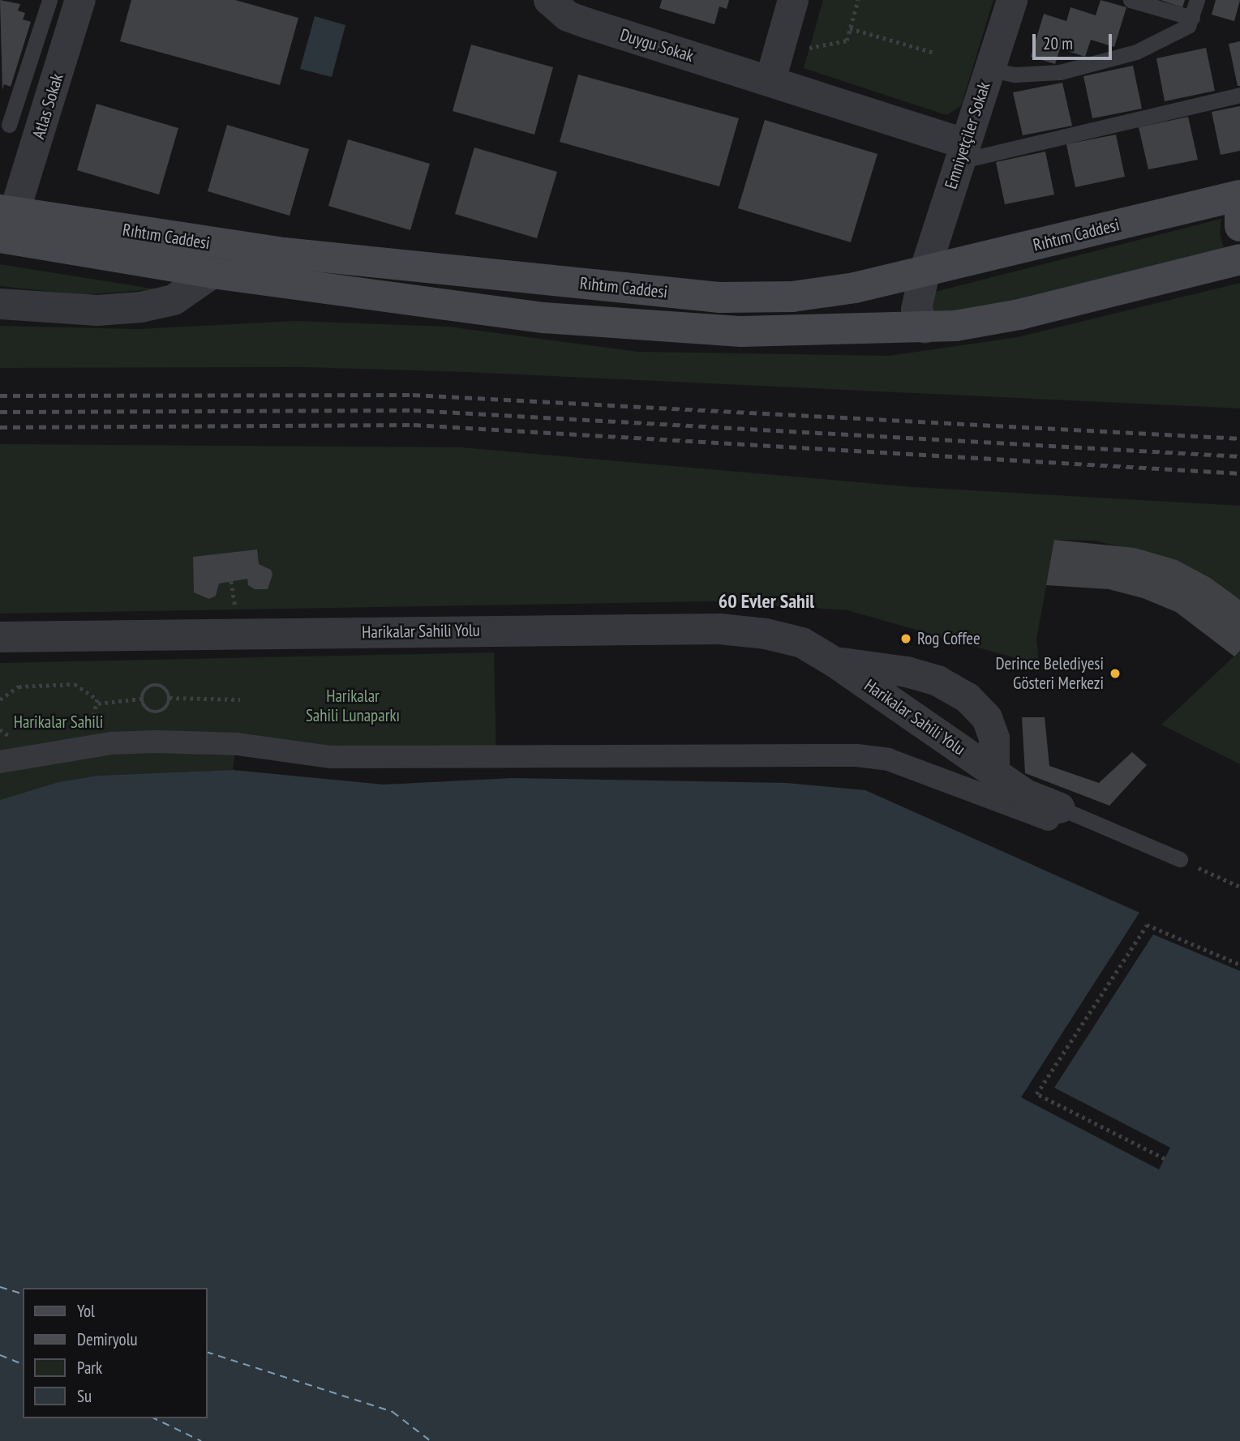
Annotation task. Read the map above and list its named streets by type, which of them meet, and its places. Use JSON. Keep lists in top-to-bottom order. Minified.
{"streets":{"main road":["Rıhtım Caddesi"],"street":["Duygu Sokak","Atlas Sokak","Emniyetçiler Sokak","Harikalar Sahili Yolu"]},"crossings":[["Duygu Sokak","Emniyetçiler Sokak"],["Atlas Sokak","Rıhtım Caddesi"],["Emniyetçiler Sokak","Rıhtım Caddesi"]],"districts":["60 Evler Sahil"],"parks":["Harikalar Sahili Lunaparkı","Harikalar Sahili"],"places":["Rog Coffee","Derince Belediyesi Gösteri Merkezi"],"legend":["Yol","Demiryolu","Park","Su"],"scale_bar":"20 m"}
